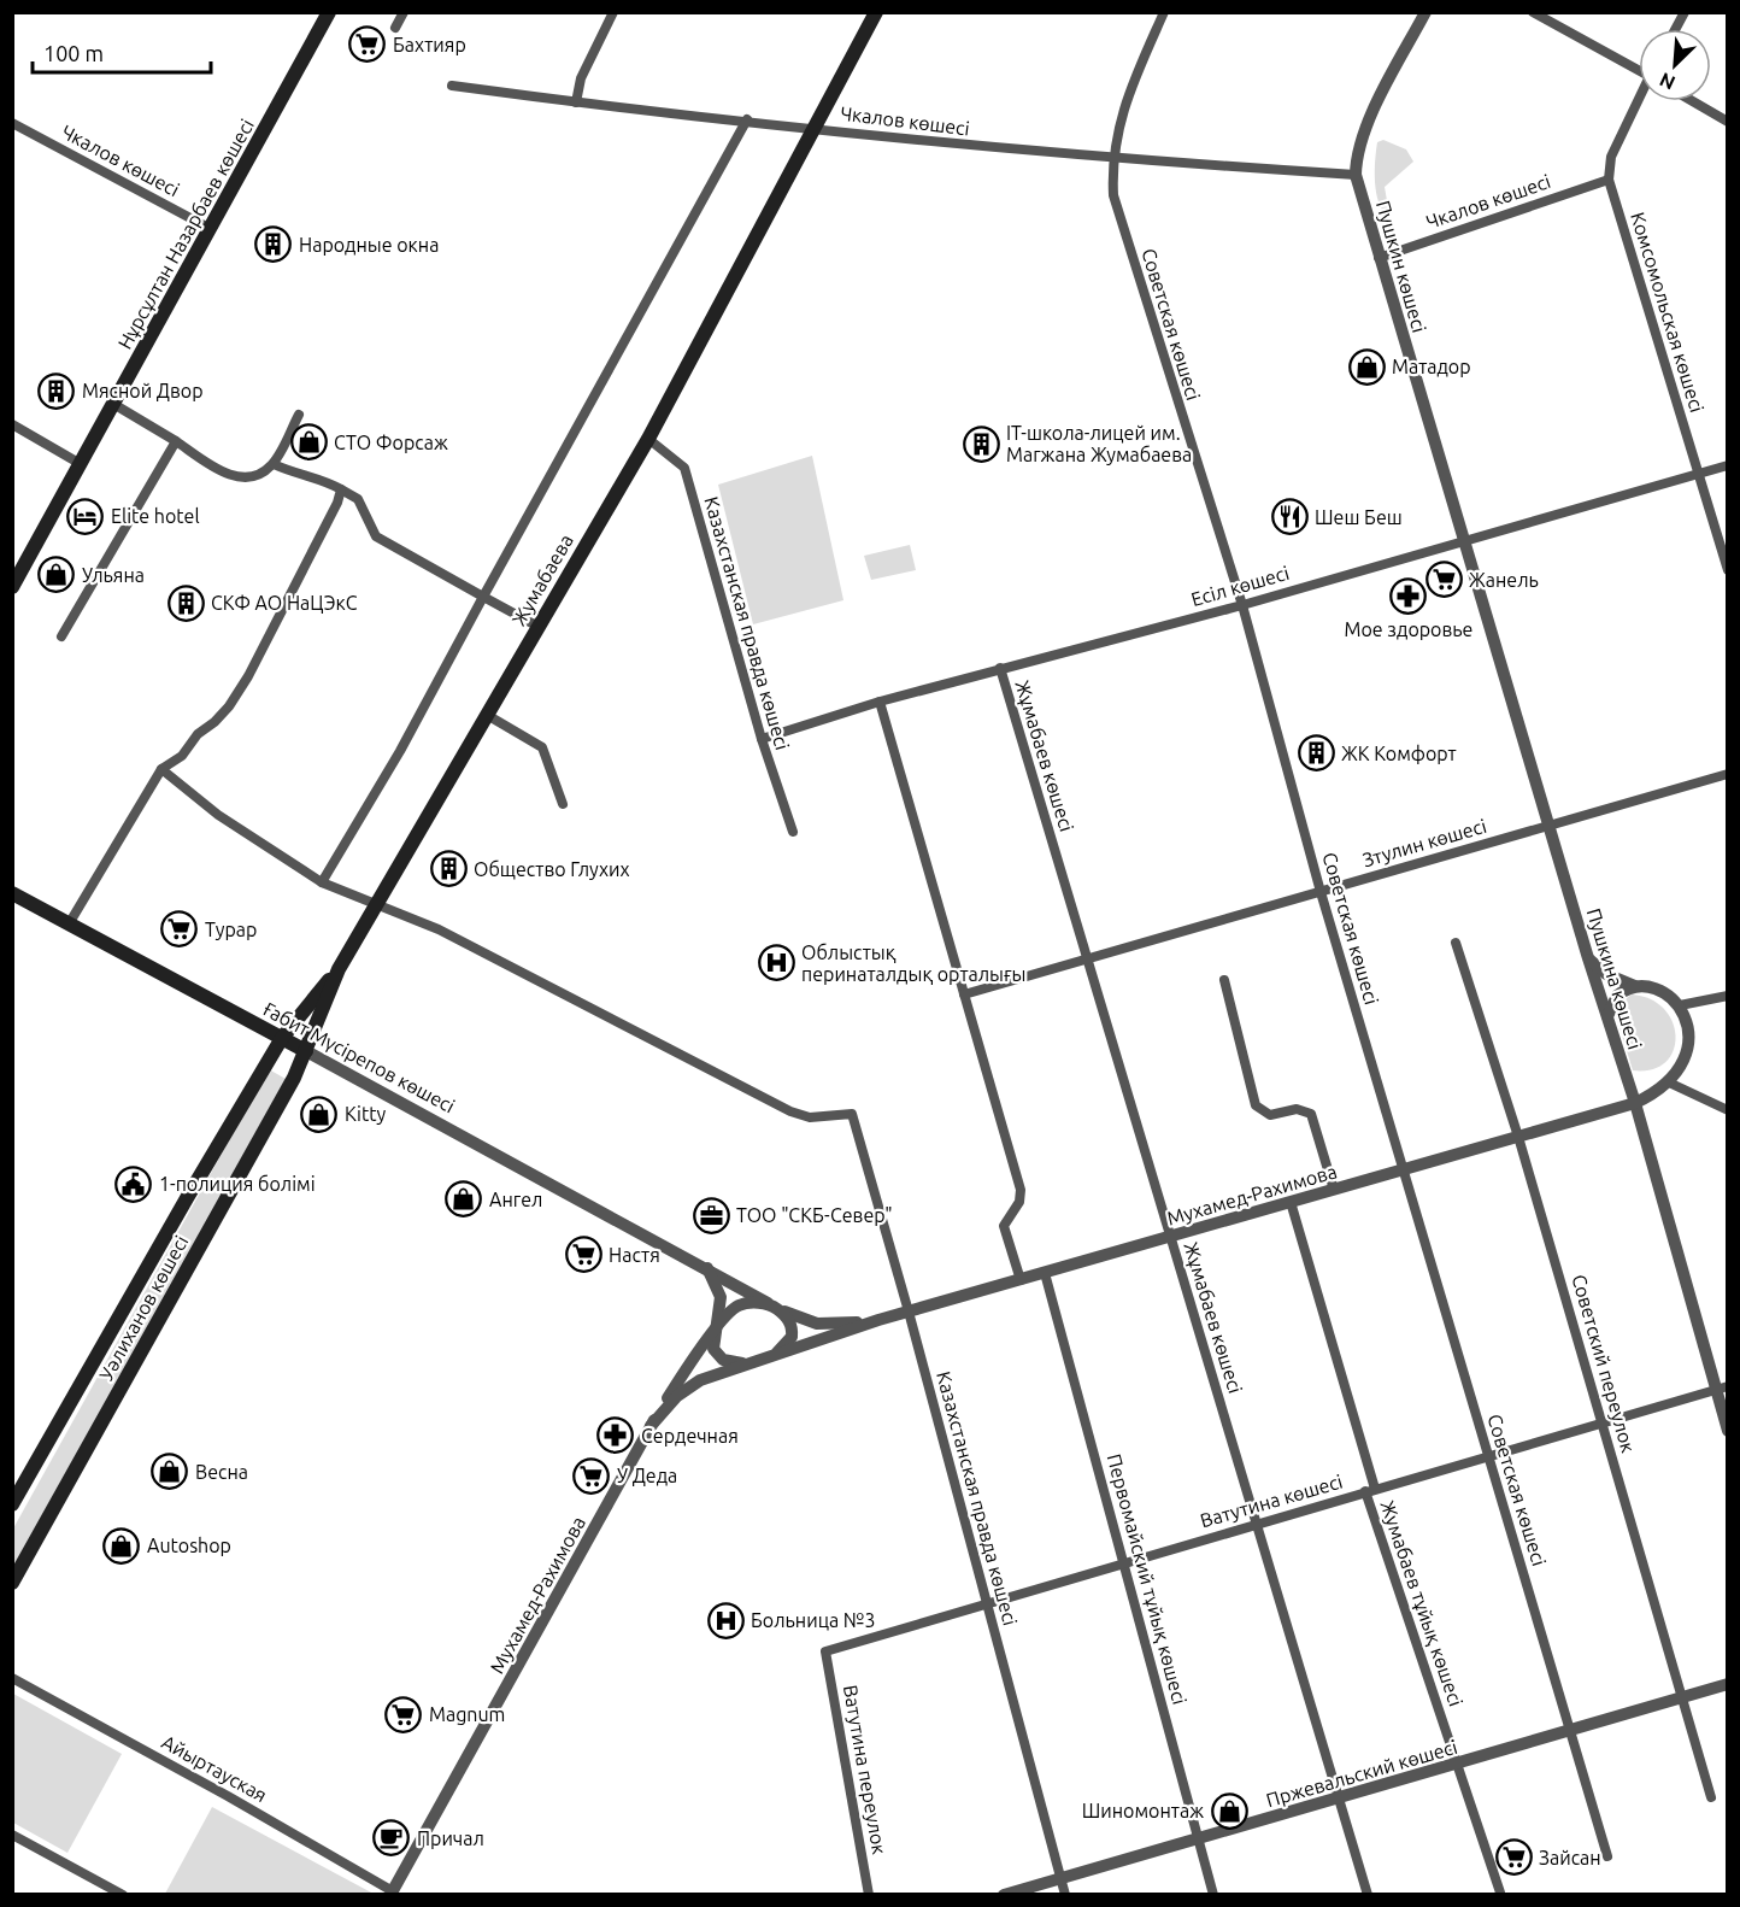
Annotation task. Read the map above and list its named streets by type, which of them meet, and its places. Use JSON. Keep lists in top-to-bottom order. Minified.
{"streets":{"main road":["Нұрсұлтан Назарбаев көшесі","Жумабаева","Ғабит Мүсірепов көшесі","Уәлиханов көшесі"],"street":["Чкалов көшесі","Пушкин көшесі","Комсомольская көшесі","Советская көшесі","Есіл көшесі","Казахстанская правда көшесі","Жұмабаев көшесі","Зтулин көшесі","Пушкина көшесі","Мухамед-Рахимова","Советский переулок","Ватутина көшесі","Первомайский тұйық көшесі","Жумабаев тұйық көшесі","Айыртауская","Ватутина переулок","Пржевальский көшесі"]},"crossings":[["Чкалов көшесі","Нұрсұлтан Назарбаев көшесі"],["Чкалов көшесі","Пушкин көшесі"],["Чкалов көшесі","Комсомольская көшесі"],["Чкалов көшесі","Советская көшесі"],["Чкалов көшесі","Жумабаева"],["Пушкин көшесі","Есіл көшесі"],["Пушкин көшесі","Пушкина көшесі"],["Комсомольская көшесі","Есіл көшесі"],["Советская көшесі","Есіл көшесі"],["Советская көшесі","Зтулин көшесі"],["Советская көшесі","Мухамед-Рахимова"],["Советская көшесі","Ватутина көшесі"],["Советская көшесі","Пржевальский көшесі"],["Жумабаева","Казахстанская правда көшесі"],["Жумабаева","Ғабит Мүсірепов көшесі"],["Жумабаева","Уәлиханов көшесі"],["Есіл көшесі","Казахстанская правда көшесі"],["Есіл көшесі","Жұмабаев көшесі"],["Есіл көшесі","Пушкина көшесі"],["Казахстанская правда көшесі","Мухамед-Рахимова"],["Казахстанская правда көшесі","Ватутина көшесі"],["Казахстанская правда көшесі","Пржевальский көшесі"],["Жұмабаев көшесі","Зтулин көшесі"],["Жұмабаев көшесі","Мухамед-Рахимова"],["Жұмабаев көшесі","Ватутина көшесі"],["Жұмабаев көшесі","Пржевальский көшесі"],["Зтулин көшесі","Пушкина көшесі"],["Пушкина көшесі","Мухамед-Рахимова"],["Пушкина көшесі","Ватутина көшесі"],["Ғабит Мүсірепов көшесі","Мухамед-Рахимова"],["Ғабит Мүсірепов көшесі","Уәлиханов көшесі"],["Мухамед-Рахимова","Советский переулок"],["Мухамед-Рахимова","Первомайский тұйық көшесі"],["Мухамед-Рахимова","Жумабаев тұйық көшесі"],["Мухамед-Рахимова","Айыртауская"],["Советский переулок","Ватутина көшесі"],["Советский переулок","Пржевальский көшесі"],["Ватутина көшесі","Первомайский тұйық көшесі"],["Ватутина көшесі","Жумабаев тұйық көшесі"],["Ватутина көшесі","Ватутина переулок"],["Первомайский тұйық көшесі","Пржевальский көшесі"],["Жумабаев тұйық көшесі","Пржевальский көшесі"]],"places":{"supermarket":["Бахтияр","Жанель","Турар","Настя","У Деда","Magnum","Зайсан"],"building":["Народные окна","Мясной Двор","IT-школа-лицей им. Магжана Жумабаева","СКФ АО НаЦЭкС","ЖК Комфорт","Общество Глухих"],"shop":["Матадор","СТО Форсаж","Ульяна","Kitty","Ангел","Весна","Autoshop","Шиномонтаж"],"hotel":["Elite hotel"],"restaurant":["Шеш Беш"],"pharmacy":["Мое здоровье","Сердечная"],"hospital":["Облыстық перинаталдық орталығы","Больница №3"],"public building":["1-полиция болiмi"],"office":["ТОО \"СКБ-Север\""],"cafe":["Причал"]},"scale_bar":"100 m","north":"bottom left"}
